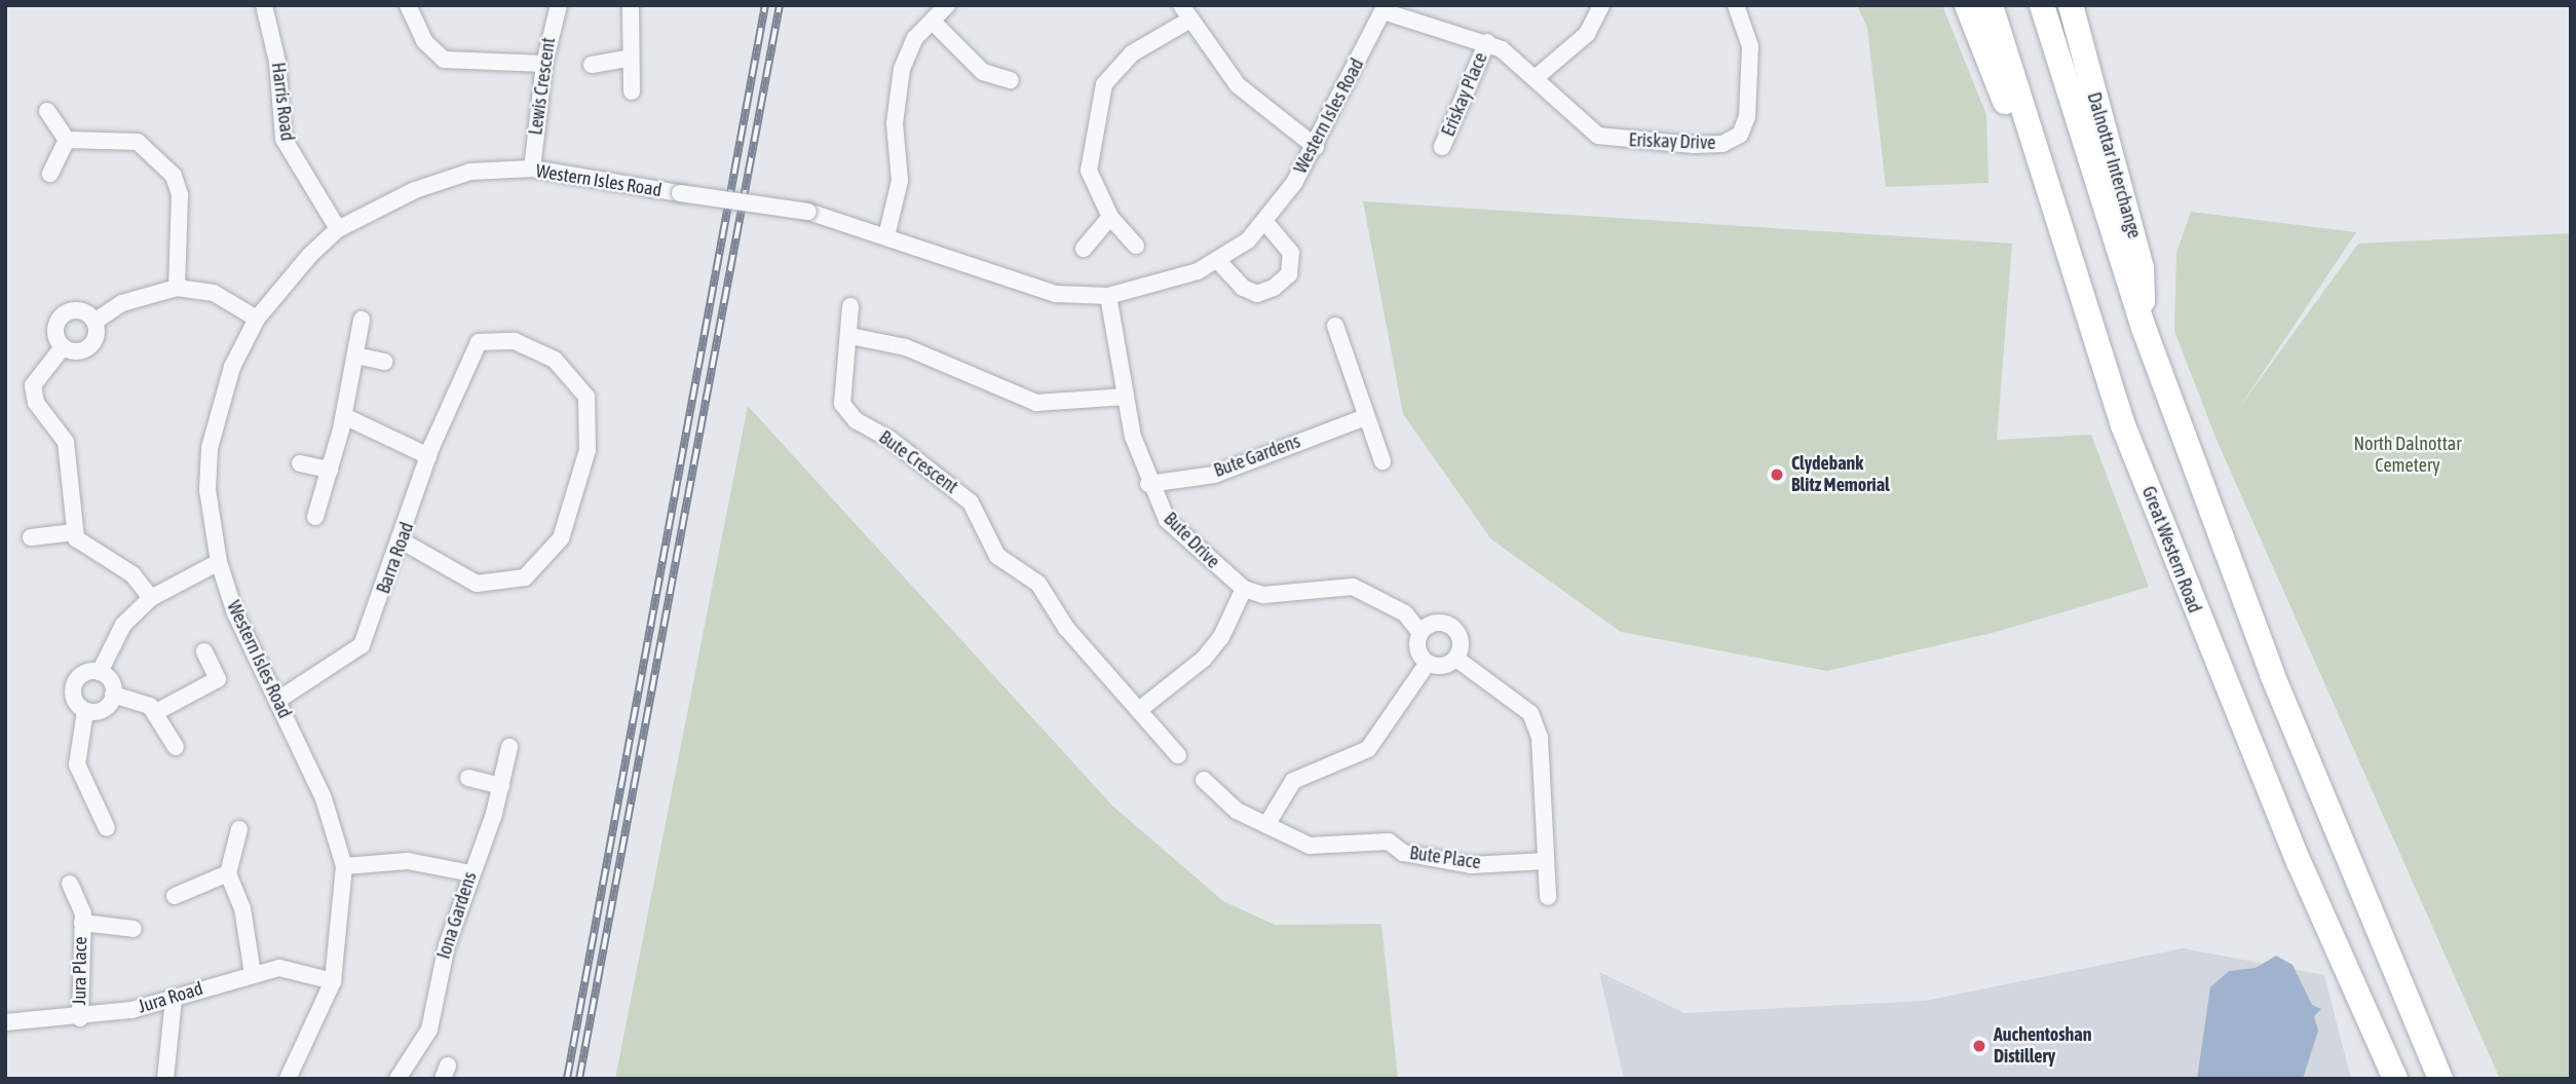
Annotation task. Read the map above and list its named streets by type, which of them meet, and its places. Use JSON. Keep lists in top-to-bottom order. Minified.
{"streets":{"main road":["Dalnottar Interchange","Great Western Road"],"street":["Lewis Crescent","Eriskay Place","Harris Road","Western Isles Road","Eriskay Drive","Bute Gardens","Bute Crescent","Bute Drive","Barra Road","Bute Place","Iona Gardens","Jura Place","Jura Road"]},"crossings":[["Lewis Crescent","Western Isles Road"],["Eriskay Place","Eriskay Drive"],["Harris Road","Western Isles Road"],["Western Isles Road","Eriskay Drive"],["Western Isles Road","Bute Drive"],["Western Isles Road","Barra Road"],["Western Isles Road","Jura Road"],["Bute Gardens","Bute Drive"],["Jura Place","Jura Road"]],"parks":["North Dalnottar Cemetery"],"places":["Clydebank Blitz Memorial","Auchentoshan Distillery"]}
